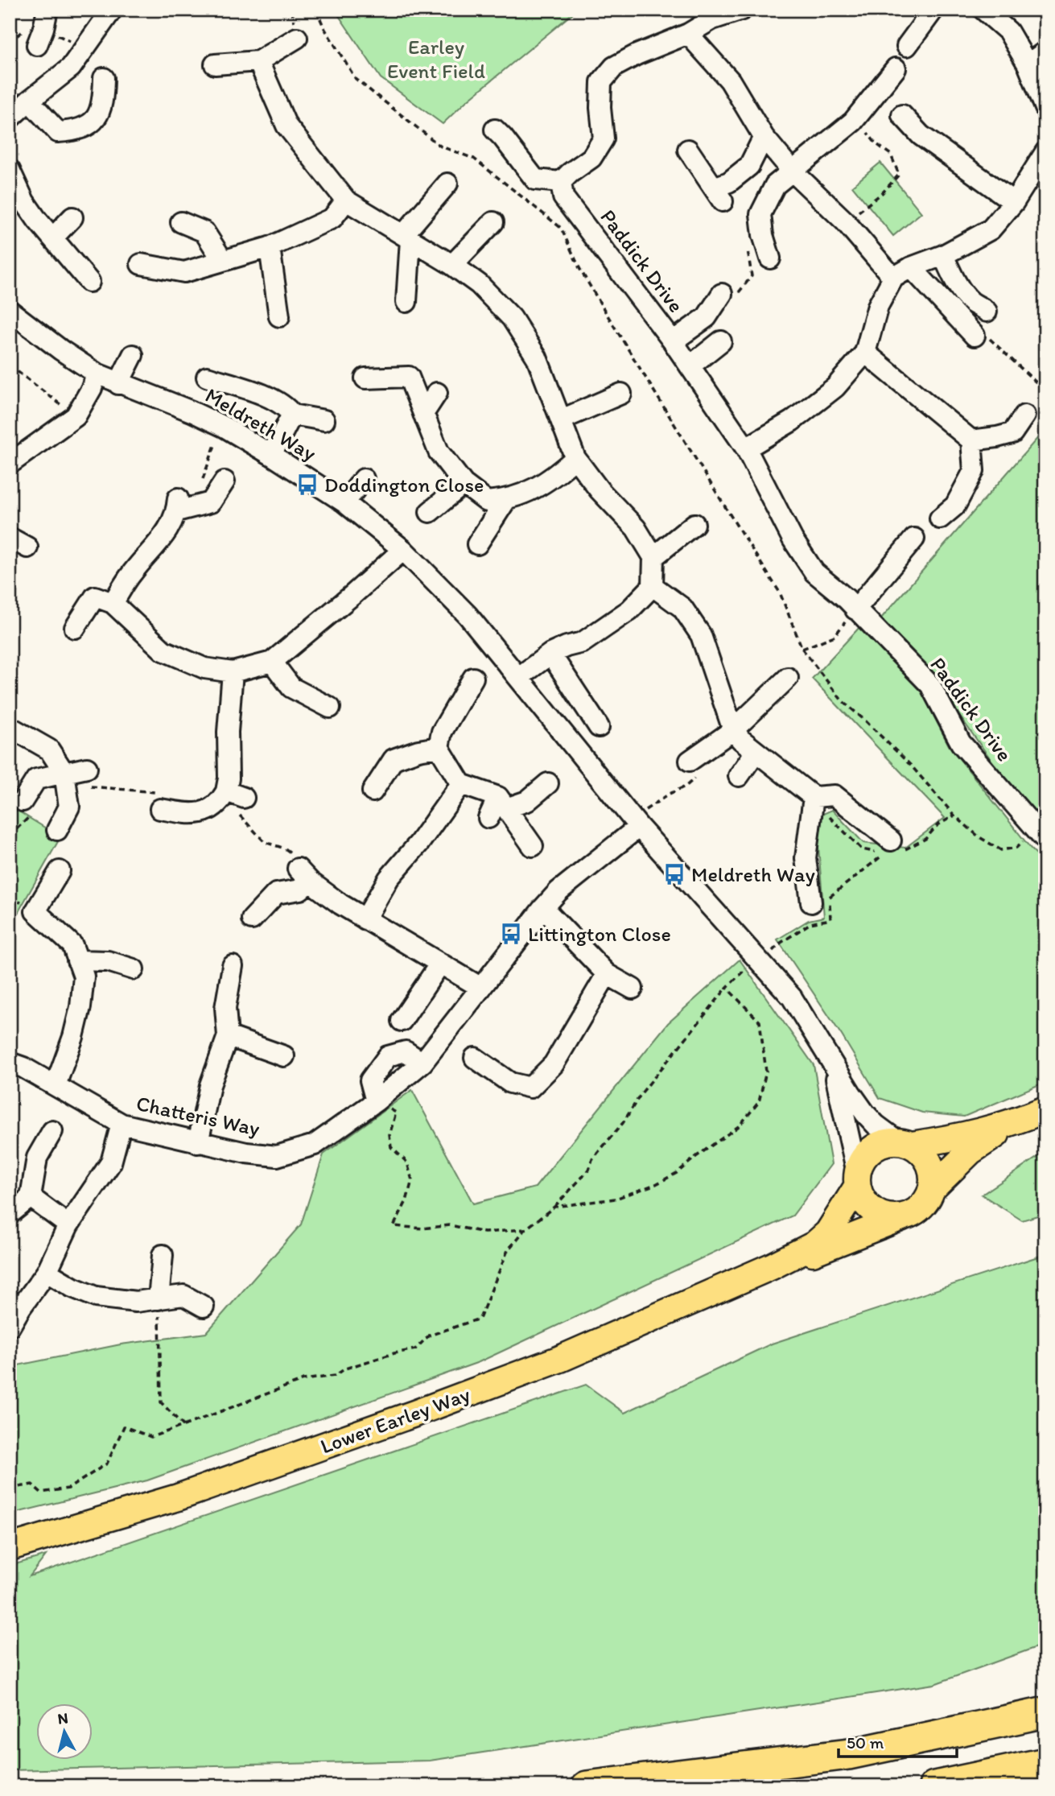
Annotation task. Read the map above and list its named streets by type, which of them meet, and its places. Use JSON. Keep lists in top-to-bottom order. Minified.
{"streets":{"main road":["Lower Earley Way"],"street":["Paddick Drive","Meldreth Way","Chatteris Way"]},"crossings":[["Meldreth Way","Chatteris Way"],["Meldreth Way","Lower Earley Way"]],"parks":["Earley Event Field"],"places":{"bus stop":["Doddington Close","Meldreth Way","Littington Close"]},"scale_bar":"50 m","north":"top"}
